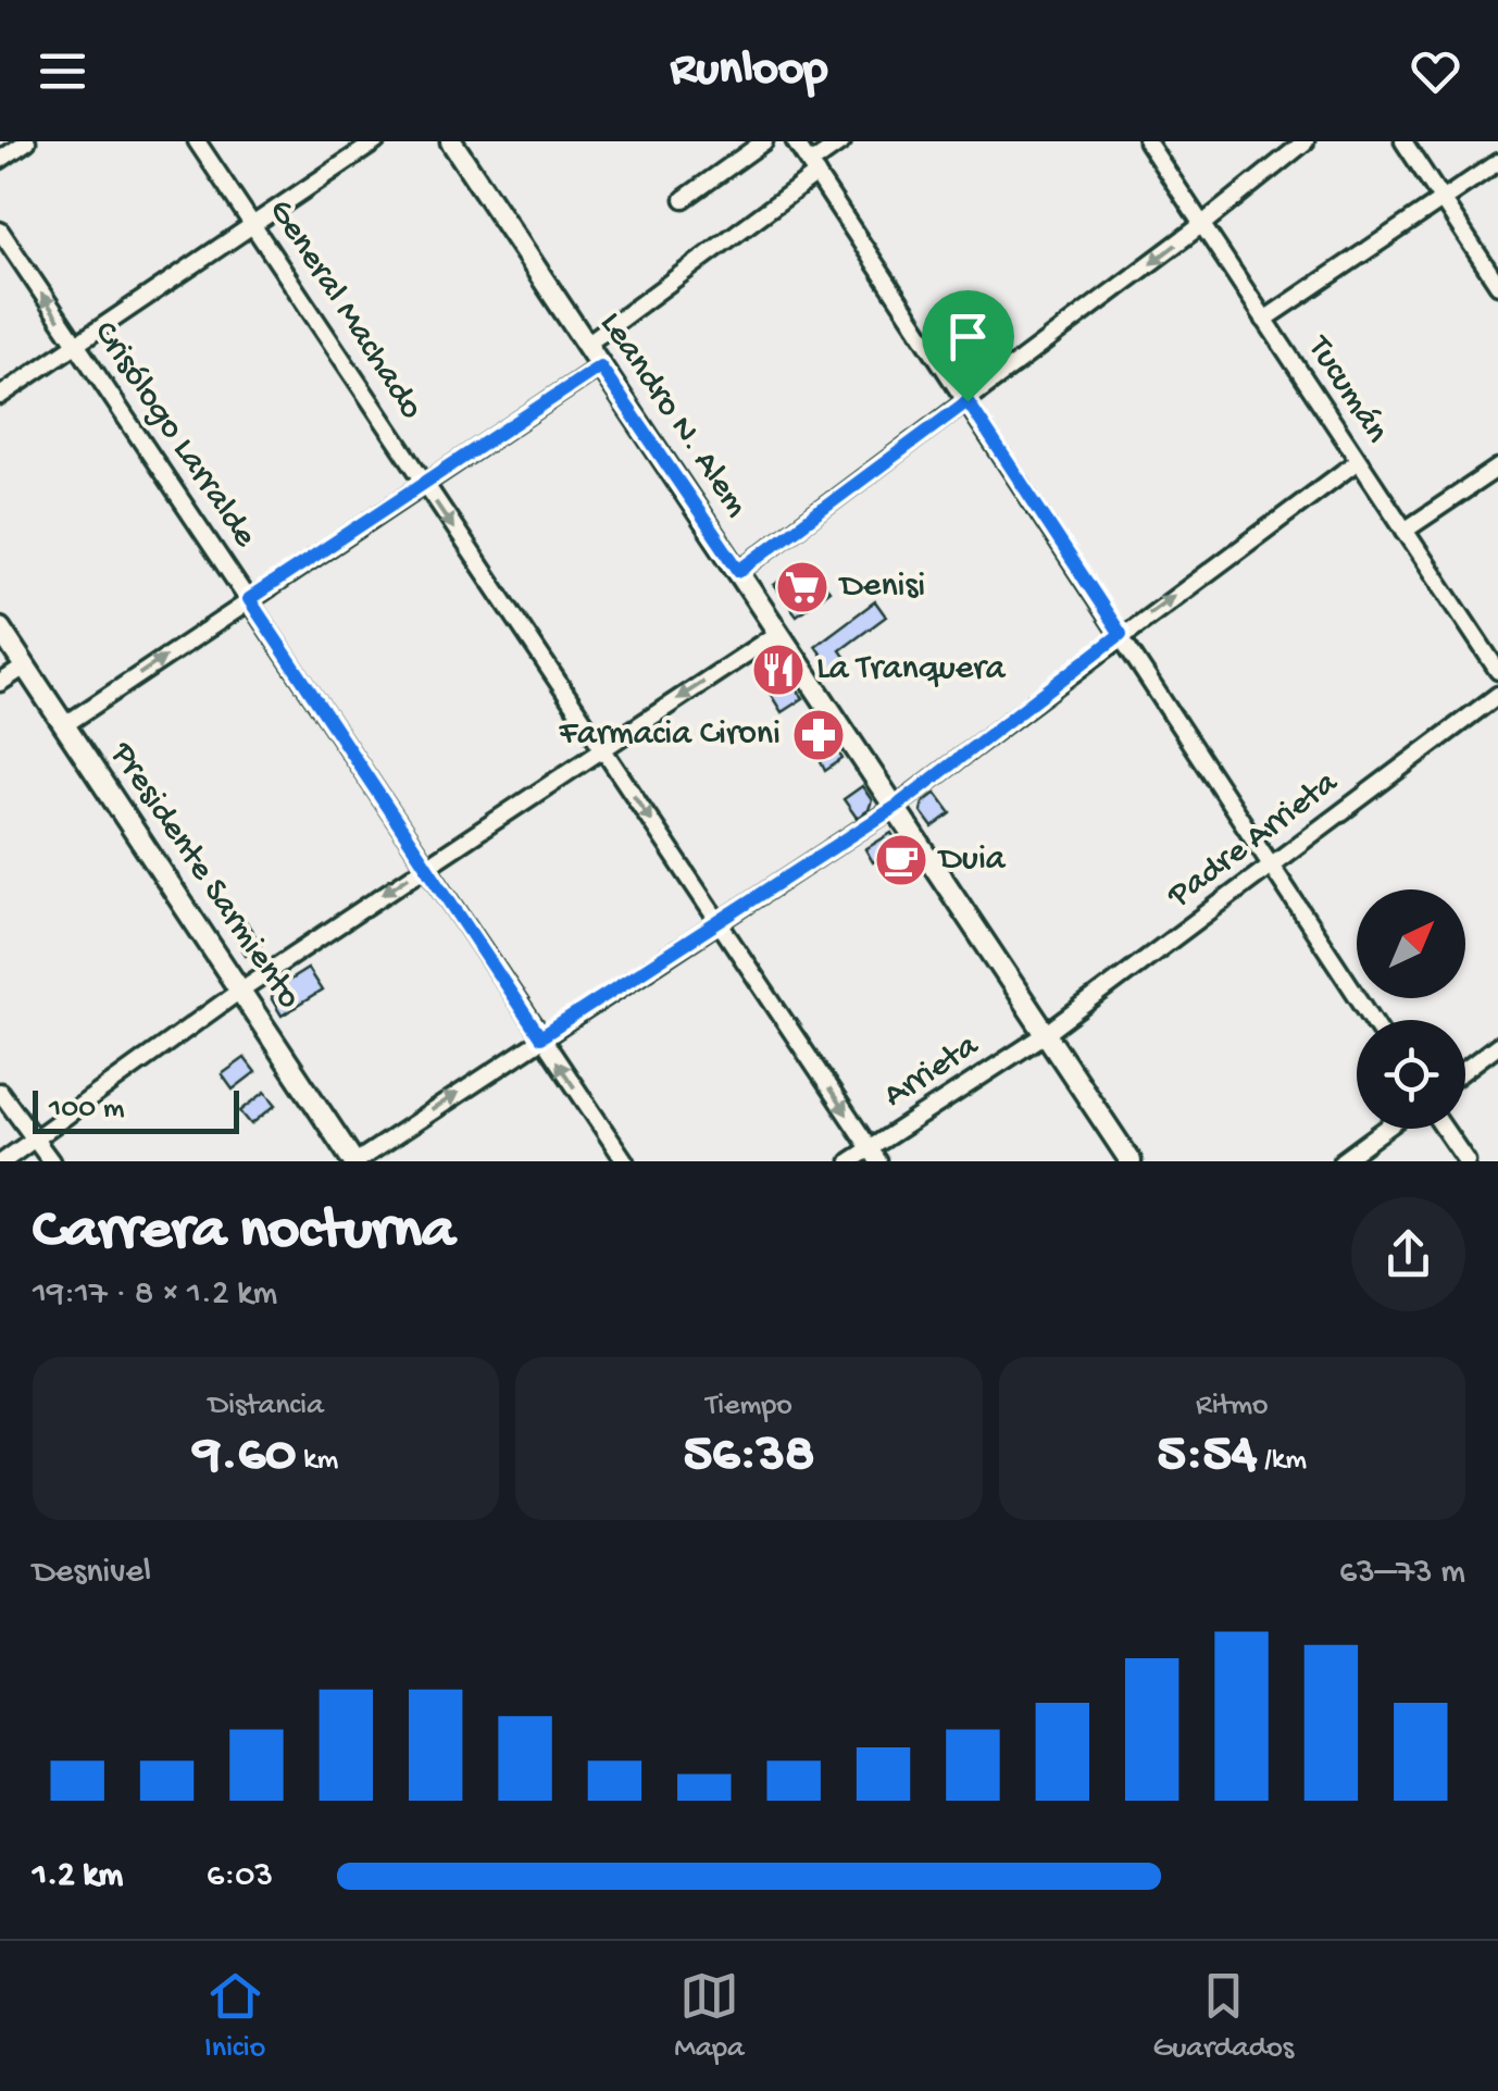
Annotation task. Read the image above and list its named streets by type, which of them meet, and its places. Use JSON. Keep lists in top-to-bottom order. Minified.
{"streets":{"street":["General Machado","Tucumán","Leandro N. Alem","Crisólogo Larralde","Padre Arrieta","Presidente Sarmiento","Arrieta"]},"crossings":[["General Machado","Arrieta"],["Leandro N. Alem","Padre Arrieta"],["Leandro N. Alem","Arrieta"],["Padre Arrieta","Arrieta"]],"one_way":["General Machado"],"places":{"supermarket":["Denisi"],"restaurant":["La Tranquera"],"pharmacy":["Farmacia Cironi"],"cafe":["Duia"]},"scale_bar":"100 m","north":"top right","page":{"header":"Runloop","scale":"100 m","heading":["Carrera nocturna","19:17 · 8 × 1.2 km"],"stats":[["Distancia","9.60 km"],["Tiempo","56:38"],["Ritmo","5:54 /km"]],"chart":["Desnivel","63–73 m"],"list":[{"name":"1.2 km","note":"6:03"}],"tabs":["Inicio","Mapa","Guardados"]}}
